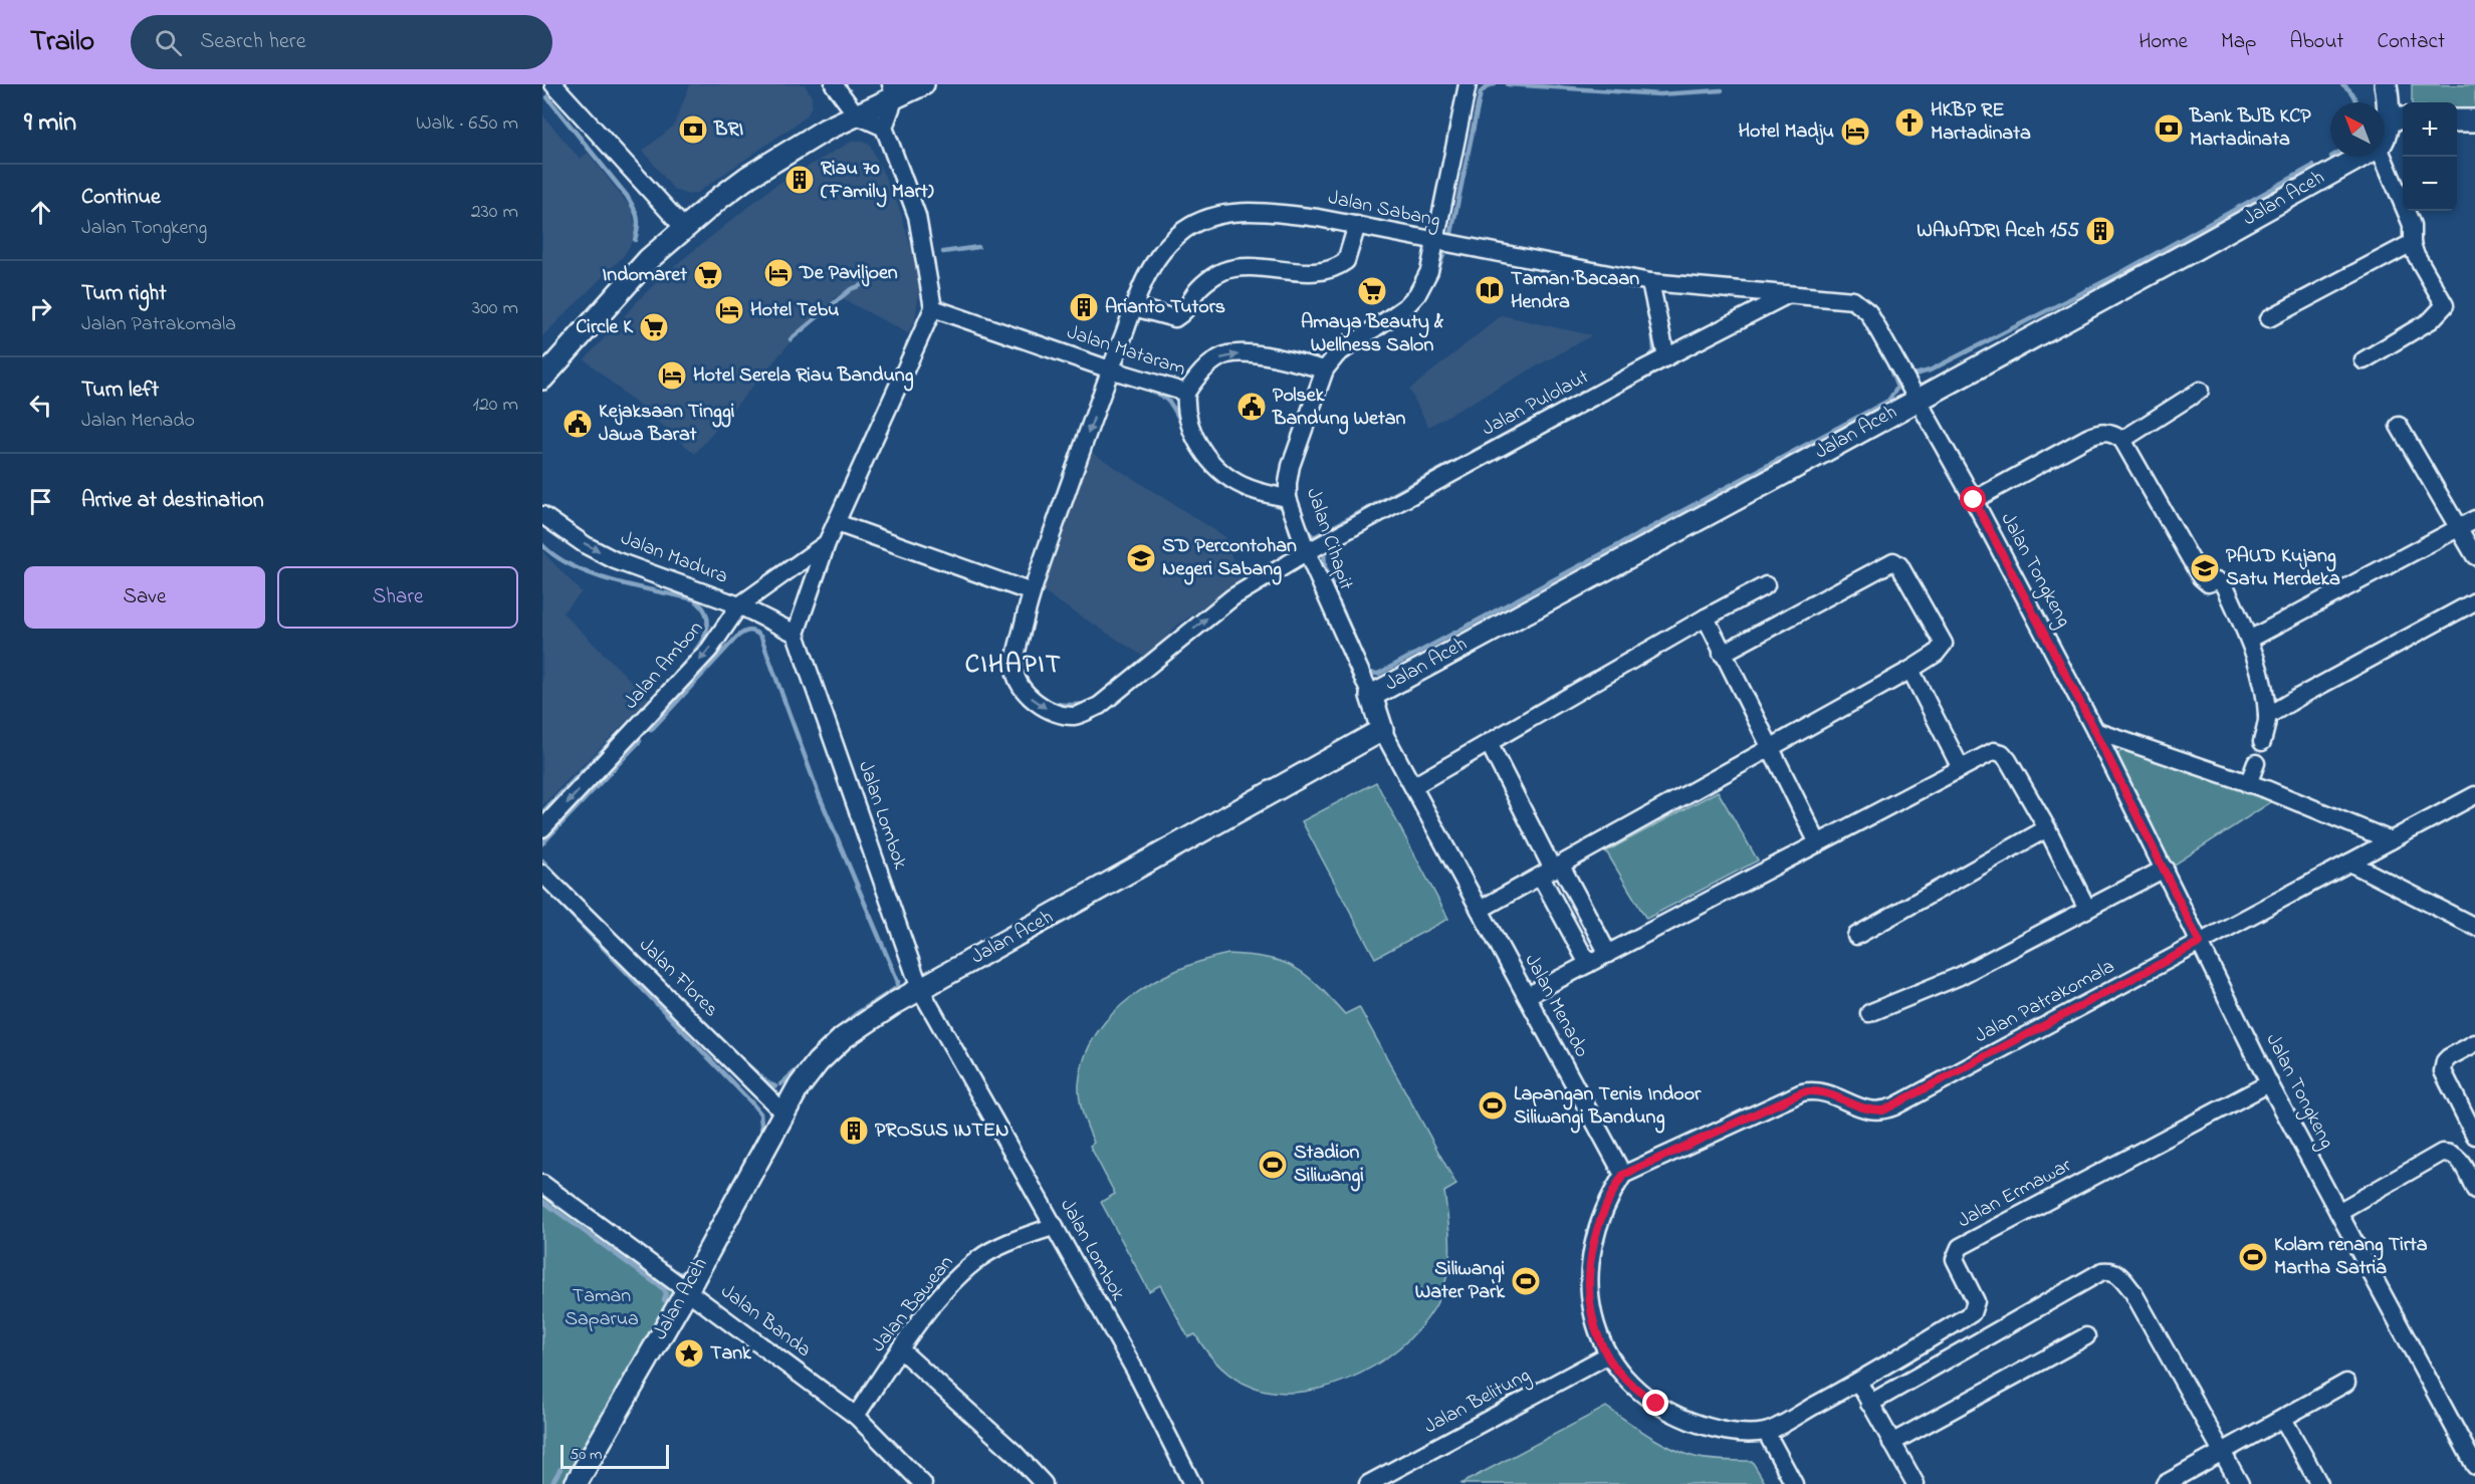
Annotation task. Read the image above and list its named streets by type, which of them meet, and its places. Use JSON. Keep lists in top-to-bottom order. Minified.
{"streets":{"main road":["Jalan Aceh"],"street":["Jalan Sabang","Jalan Mataram","Jalan Pulolaut","Jalan Cihapit","Jalan Madura","Jalan Tongkeng","Jalan Ambon","Jalan Lombok","Jalan Flores","Jalan Patrakomala","Jalan Menado","Jalan Ermawar","Jalan Bawean","Jalan Banda","Jalan Belitung"]},"crossings":[["Jalan Aceh","Jalan Sabang"],["Jalan Aceh","Jalan Cihapit"],["Jalan Aceh","Jalan Tongkeng"],["Jalan Aceh","Jalan Lombok"],["Jalan Aceh","Jalan Flores"],["Jalan Aceh","Jalan Menado"],["Jalan Aceh","Jalan Banda"],["Jalan Sabang","Jalan Mataram"],["Jalan Sabang","Jalan Pulolaut"],["Jalan Sabang","Jalan Cihapit"],["Jalan Sabang","Jalan Tongkeng"],["Jalan Mataram","Jalan Cihapit"],["Jalan Pulolaut","Jalan Cihapit"],["Jalan Madura","Jalan Ambon"],["Jalan Madura","Jalan Lombok"],["Jalan Tongkeng","Jalan Patrakomala"],["Jalan Tongkeng","Jalan Ermawar"],["Jalan Lombok","Jalan Bawean"],["Jalan Patrakomala","Jalan Menado"],["Jalan Bawean","Jalan Banda"]],"one_way":["Jalan Madura","Jalan Ambon"],"districts":["CIHAPIT"],"parks":["Taman Saparua"],"places":{"church":["HKBP RE Martadinata"],"bank":["Bank BJB KCP Martadinata","BRI"],"hotel":["Hotel Madju","De Paviljoen","Hotel Tebu","Hotel Serela Riau Bandung"],"building":["Riau 70 (Family Mart)","WANADRI Aceh 155","Arianto Tutors","PROSUS INTEN"],"supermarket":["Indomaret","Amaya Beauty & Wellness Salon","Circle K"],"library":["Taman Bacaan Hendra"],"public building":["Polsek Bandung Wetan","Kejaksaan Tinggi Jawa Barat"],"school or university":["SD Percontohan Negeri Sabang","PAUD Kujang Satu Merdeka"],"sports":["Lapangan Tenis Indoor Siliwangi Bandung","Stadion Siliwangi","Kolam renang Tirta Martha Satria","Siliwangi Water Park"],"place":["Tank"]},"scale_bar":"50 m","north":"top left","page":{"header":"Trailo","search":"Search here","nav":["Home","Map","About","Contact"],"heading":["9 min","Walk · 650 m"],"map_buttons":["+","−"],"list":[["Continue","Jalan Tongkeng","230 m"],["Turn right","Jalan Patrakomala","300 m"],["Turn left","Jalan Menado","120 m"],"Arrive at destination"],"buttons":["Save","Share"],"scale":"50 m"}}
